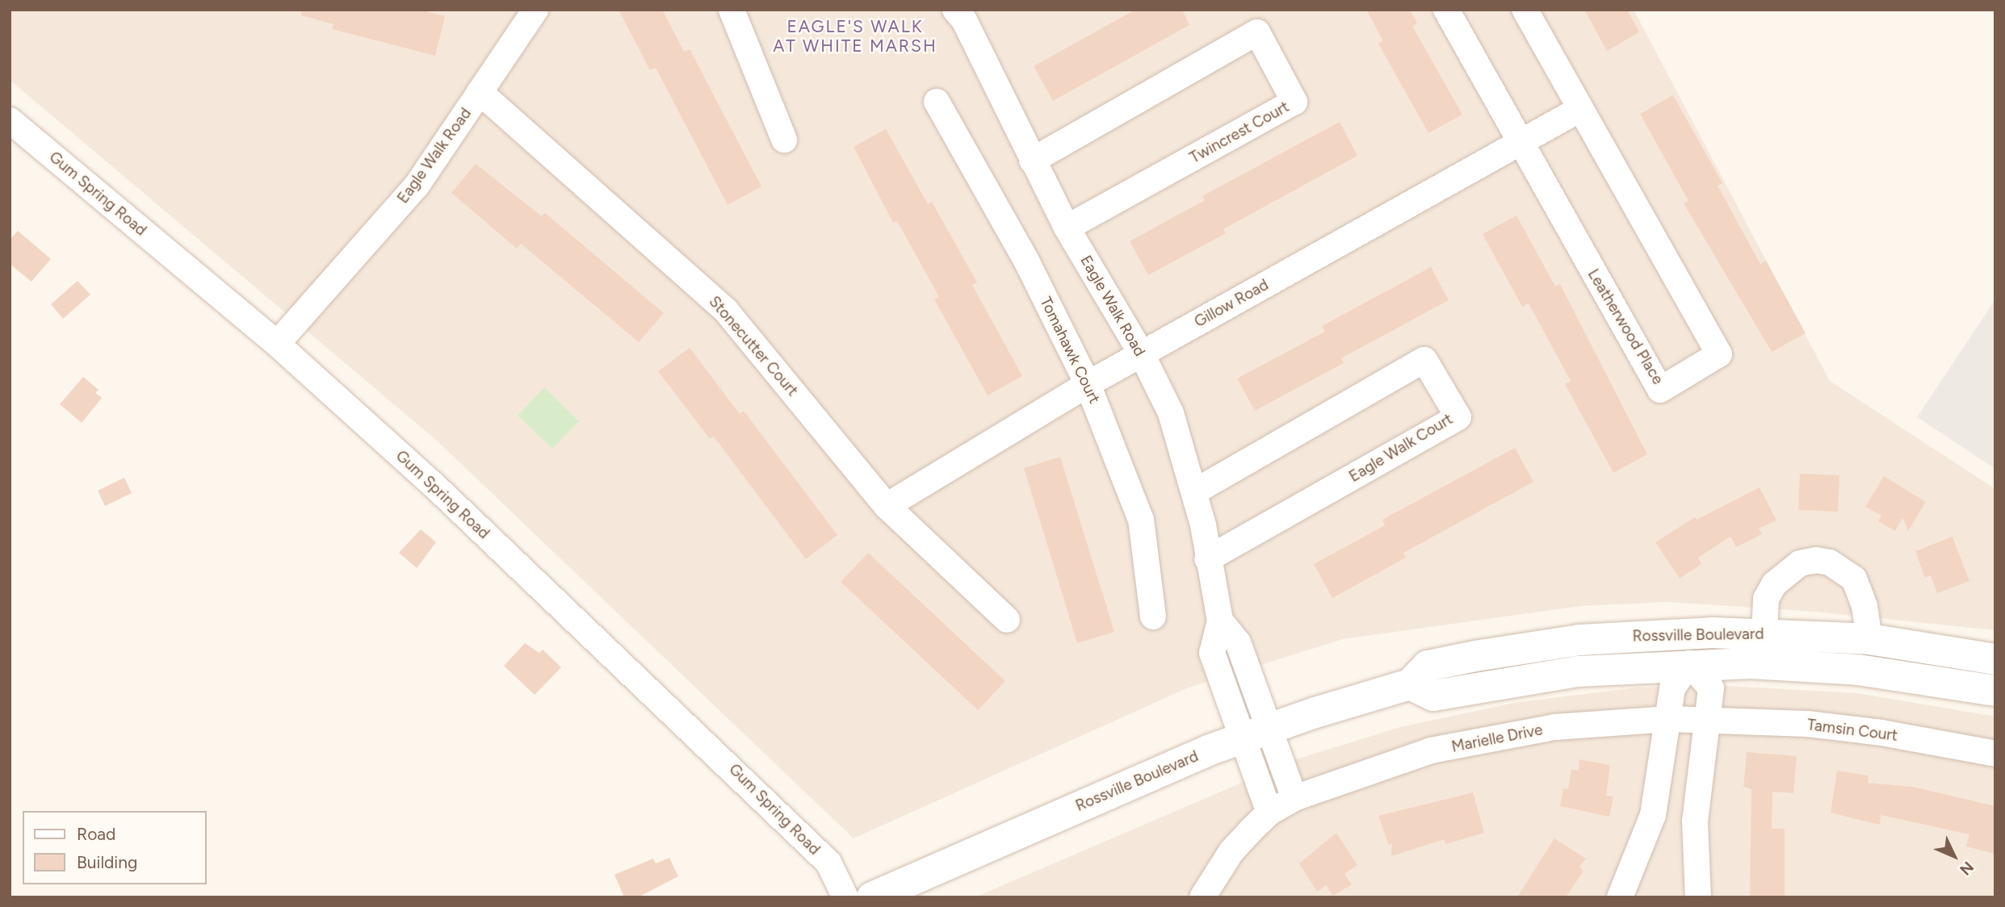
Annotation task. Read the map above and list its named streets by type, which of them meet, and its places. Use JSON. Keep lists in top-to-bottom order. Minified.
{"streets":{"main road":["Rossville Boulevard"],"street":["Twincrest Court","Eagle Walk Road","Gum Spring Road","Gillow Road","Leatherwood Place","Stonecutter Court","Tomahawk Court","Eagle Walk Court","Tamsin Court","Marielle Drive"]},"crossings":[["Twincrest Court","Eagle Walk Road"],["Eagle Walk Road","Gum Spring Road"],["Eagle Walk Road","Gillow Road"],["Eagle Walk Road","Stonecutter Court"],["Eagle Walk Road","Eagle Walk Court"],["Eagle Walk Road","Rossville Boulevard"],["Gillow Road","Leatherwood Place"],["Gillow Road","Stonecutter Court"],["Gillow Road","Tomahawk Court"],["Tamsin Court","Marielle Drive"]],"districts":["EAGLE'S WALK AT WHITE MARSH"],"legend":["Road","Building"],"north":"bottom right"}
